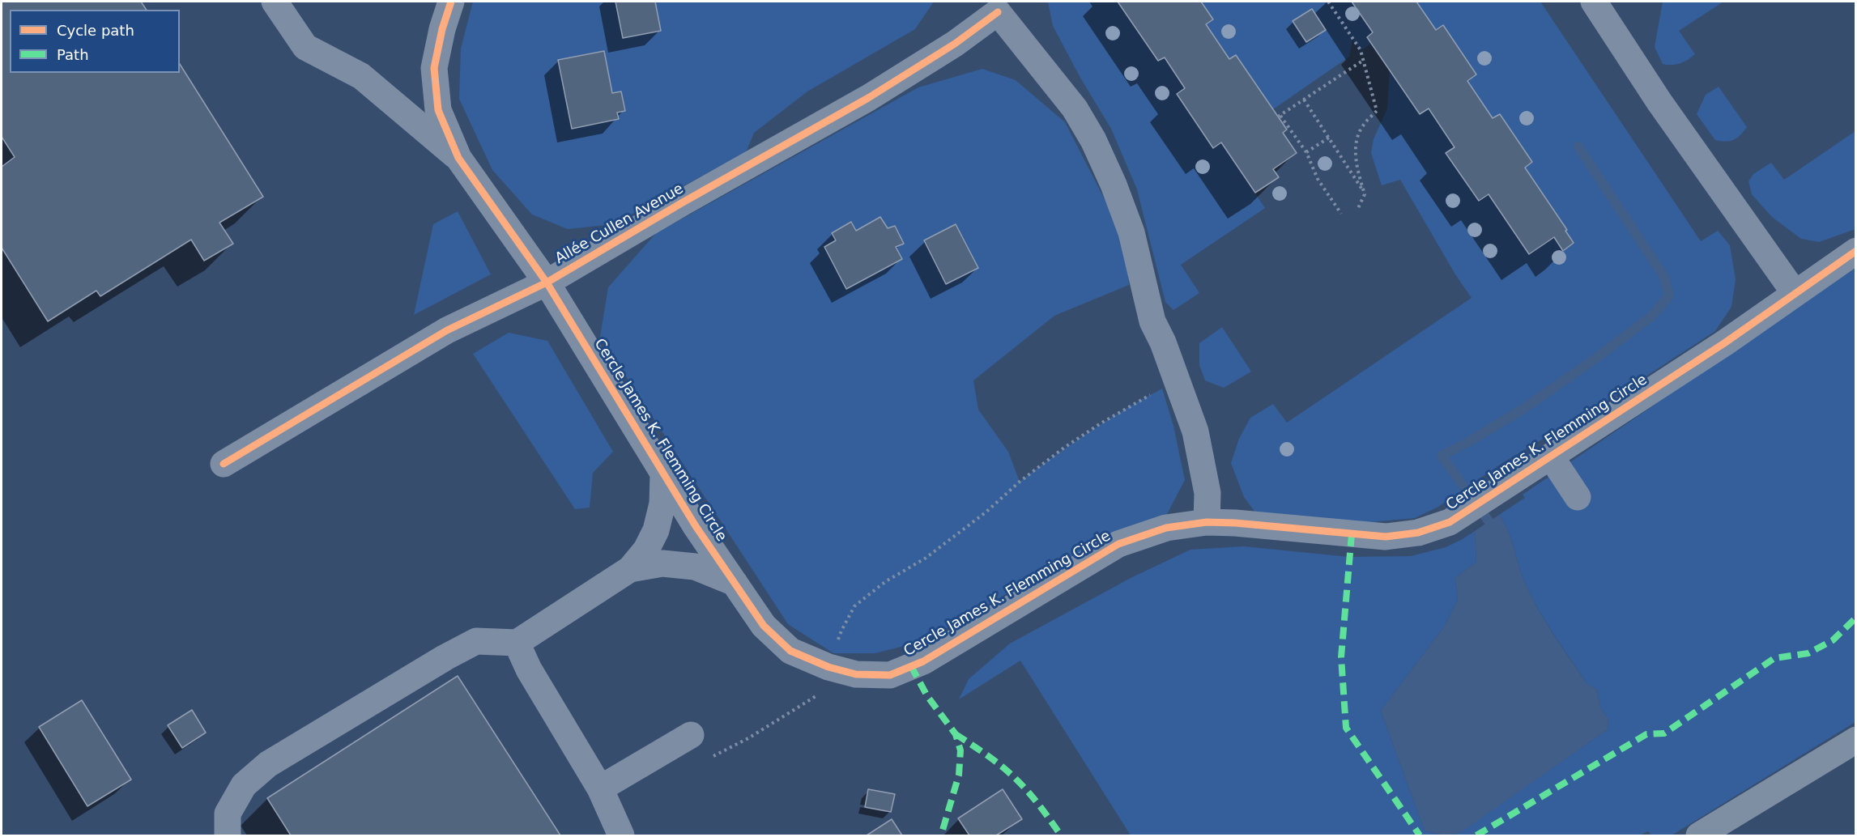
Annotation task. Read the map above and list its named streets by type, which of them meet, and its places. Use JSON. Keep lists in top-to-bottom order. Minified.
{"streets":{"street":["Allée Cullen Avenue","Cercle James K. Flemming Circle"]},"crossings":[["Allée Cullen Avenue","Cercle James K. Flemming Circle"]],"legend":["Cycle path","Path"]}
